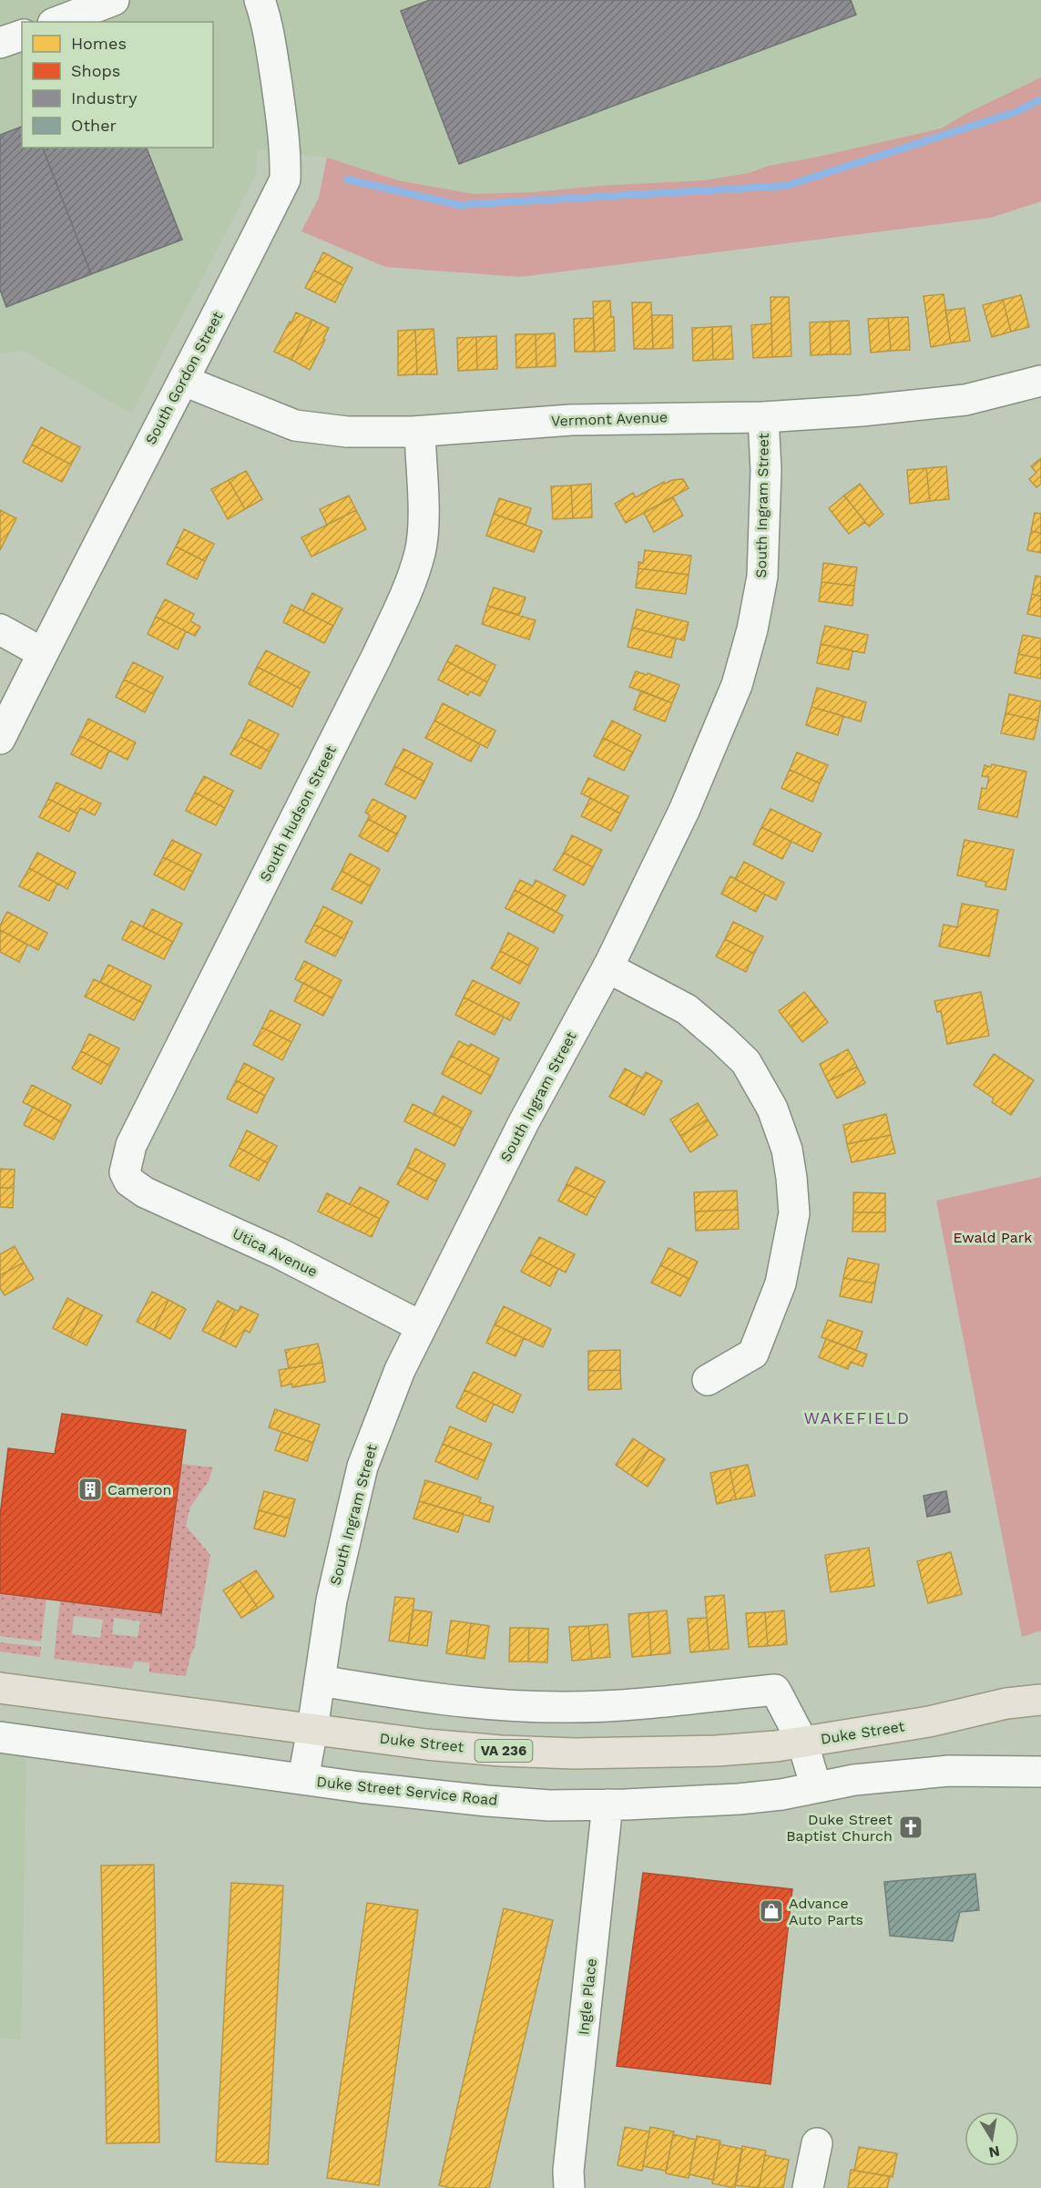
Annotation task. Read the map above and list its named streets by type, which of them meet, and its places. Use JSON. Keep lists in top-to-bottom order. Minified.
{"streets":{"main road":["Duke Street","VA 236"],"street":["South Gordon Street","Vermont Avenue","South Ingram Street","South Hudson Street","Utica Avenue","Duke Street Service Road","Ingle Place"]},"crossings":[["South Gordon Street","Vermont Avenue"],["Vermont Avenue","South Ingram Street"],["Vermont Avenue","South Hudson Street"],["South Ingram Street","Utica Avenue"],["South Ingram Street","Duke Street"],["South Ingram Street","Duke Street Service Road"],["South Hudson Street","Utica Avenue"],["Duke Street Service Road","Ingle Place"]],"districts":["WAKEFIELD"],"parks":["Ewald Park"],"places":{"building":["Cameron"],"church":["Duke Street Baptist Church"],"shop":["Advance Auto Parts"]},"legend":["Homes","Shops","Industry","Other"],"north":"bottom"}
